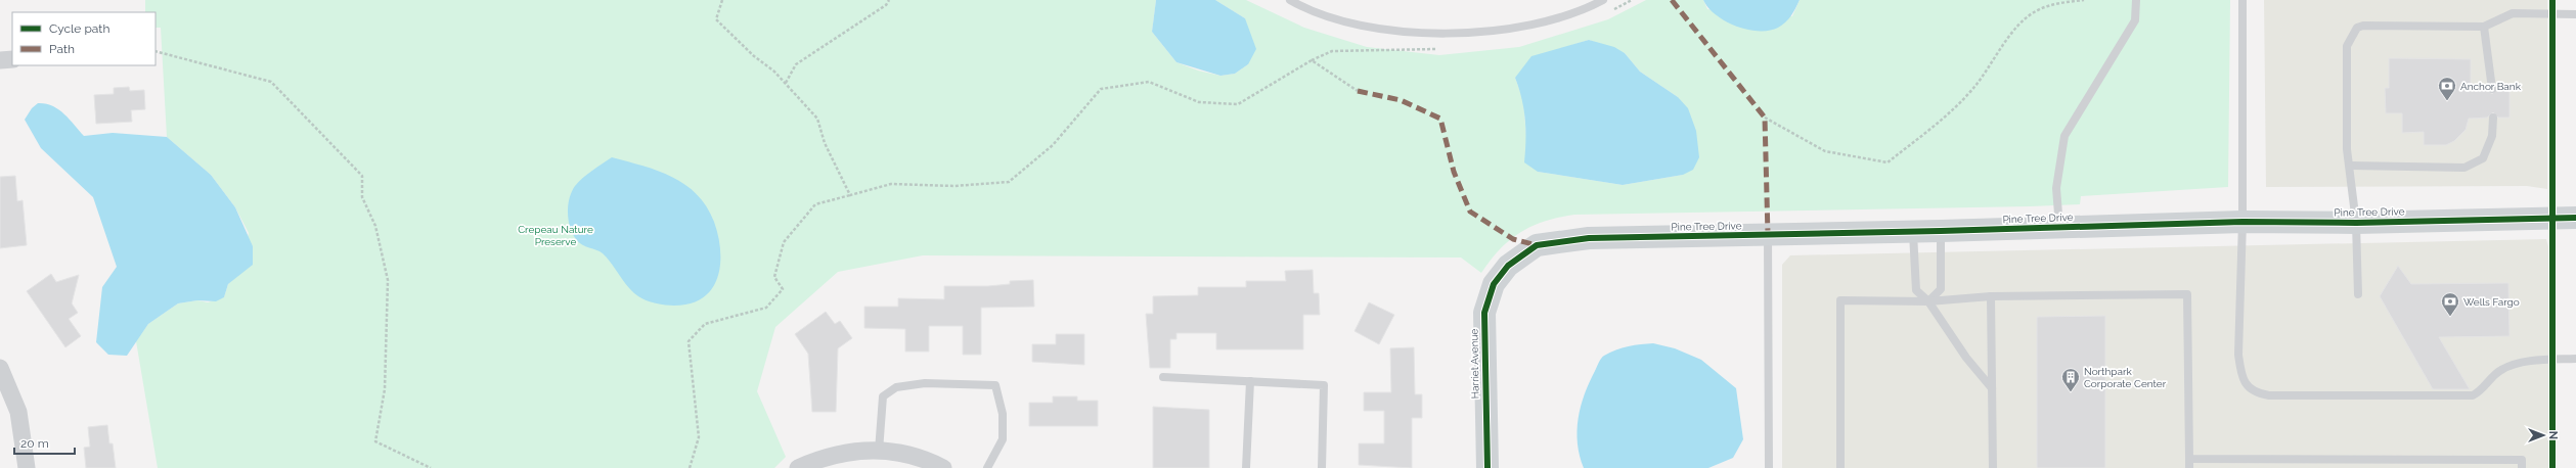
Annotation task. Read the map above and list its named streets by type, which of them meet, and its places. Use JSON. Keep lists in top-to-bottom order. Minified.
{"streets":{"street":["Pine Tree Drive","Harriet Avenue"]},"crossings":[["Pine Tree Drive","Harriet Avenue"]],"parks":["Crepeau Nature Preserve"],"places":{"bank":["Anchor Bank","Wells Fargo"],"building":["Northpark Corporate Center"]},"legend":["Cycle path","Path"],"scale_bar":"20 m","north":"right"}
